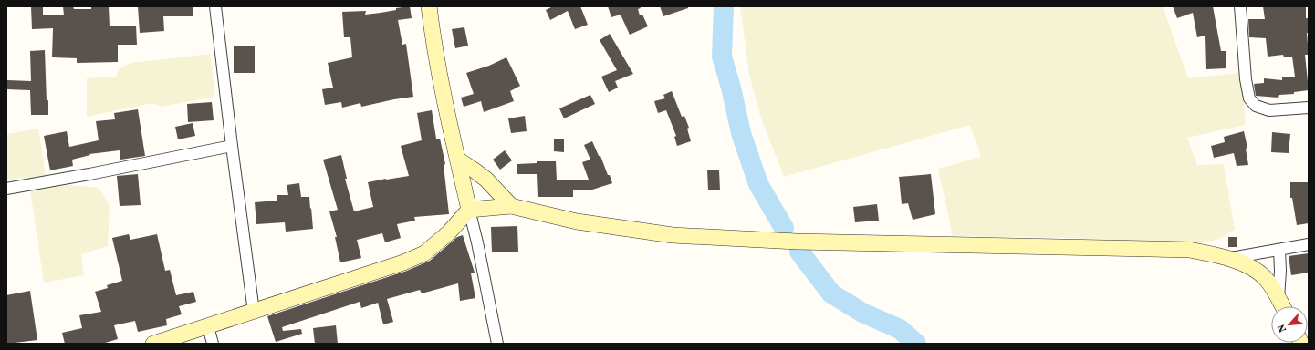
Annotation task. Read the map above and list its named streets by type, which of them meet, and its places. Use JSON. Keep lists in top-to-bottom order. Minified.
{"north":"bottom left"}
